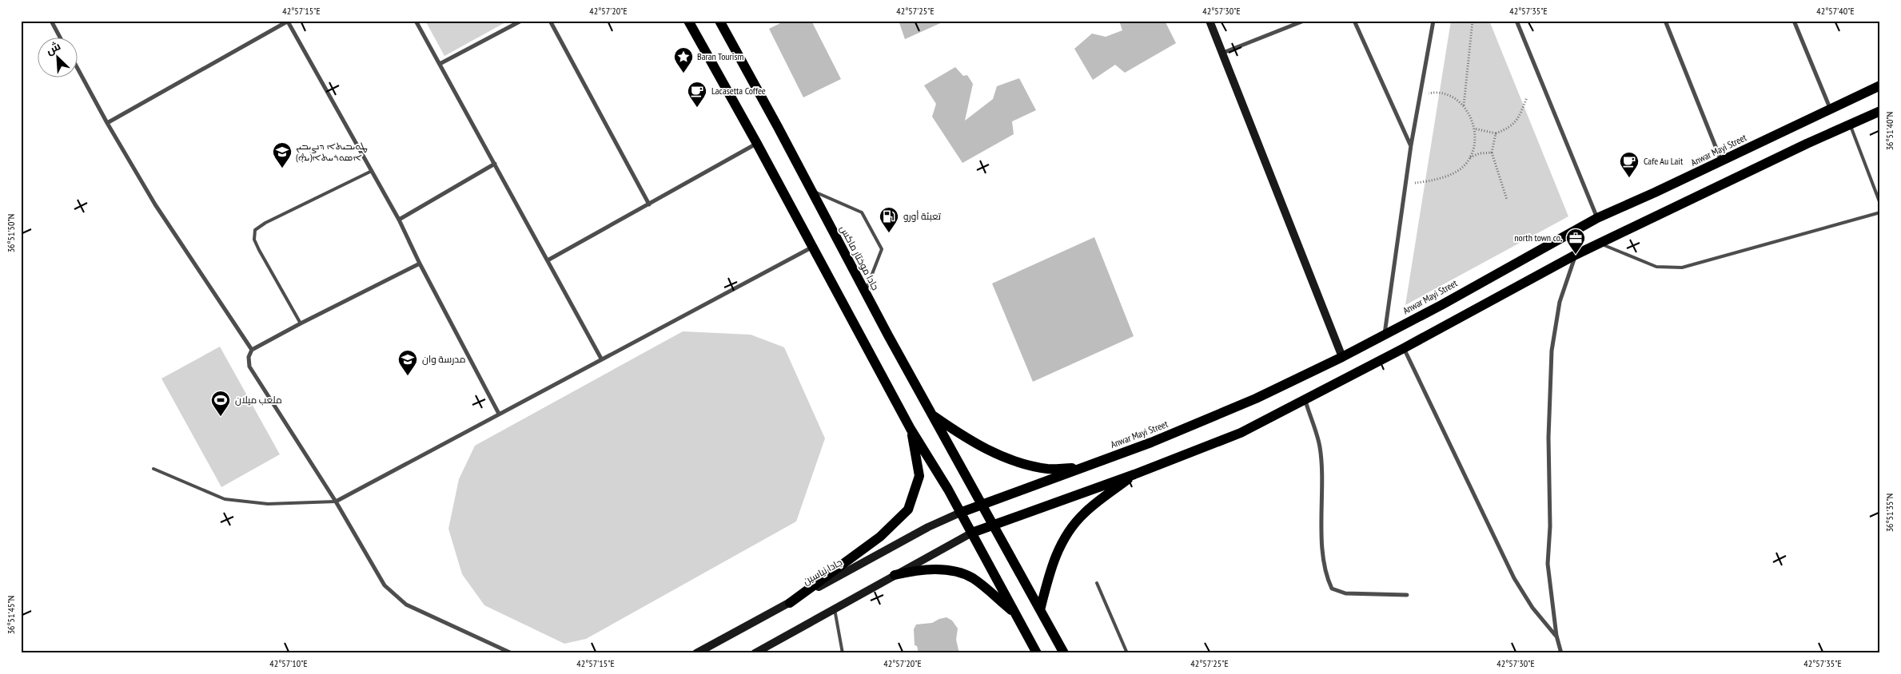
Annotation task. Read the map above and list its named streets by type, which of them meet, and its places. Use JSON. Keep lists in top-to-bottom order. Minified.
{"streets":{"main road":["Anwar Mayi Street","جادا موختار ماكس"],"street":["جادا نیاسین"]},"crossings":[["Anwar Mayi Street","جادا موختار ماكس"],["Anwar Mayi Street","جادا نیاسین"]],"places":{"place":["Baran Tourism"],"cafe":["Lacasetta Coffee","Cafe Au Lait"],"school or university":["ܛܘܝܒܝܬܐ ܕܢܨܝܒܝܢ ܐܣܘܪܝܝܬܐ(ܞ)","مدرسة وان"],"fuel station":["تعبئة أورو"],"office":["north town co."],"sports":["ملعب ميلان"]},"north":"top left","coordinates":["42°57'15\"E","42°57'20\"E","42°57'25\"E","42°57'30\"E","42°57'35\"E","42°57'40\"E","36°51'40\"N","36°51'50\"N","36°51'35\"N","36°51'45\"N","42°57'10\"E"]}
